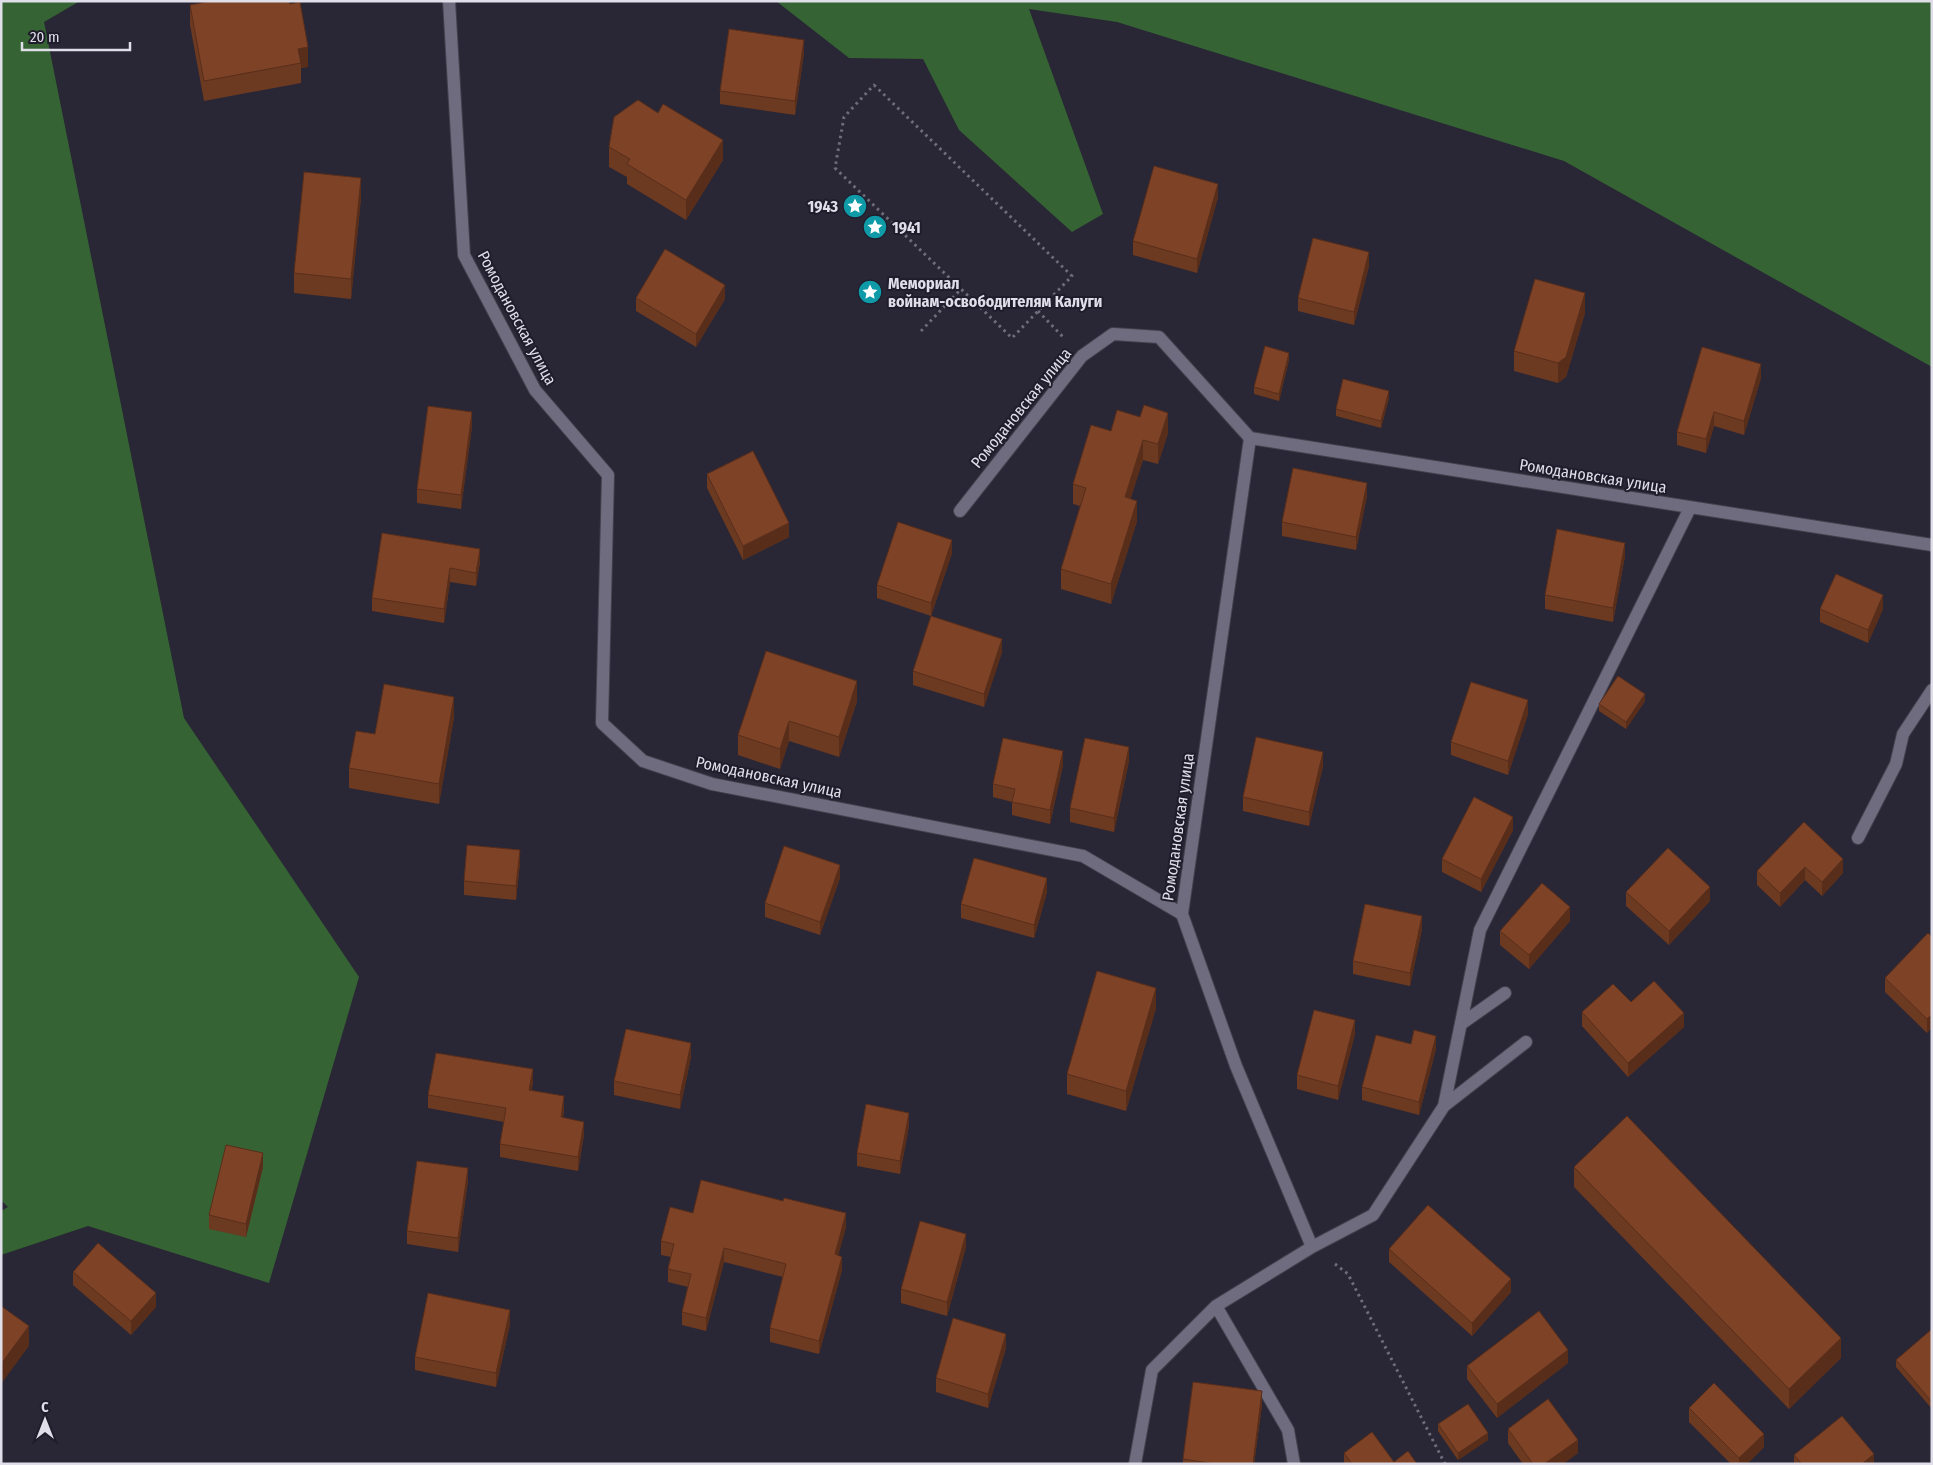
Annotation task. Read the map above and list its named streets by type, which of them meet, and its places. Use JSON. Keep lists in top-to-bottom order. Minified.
{"streets":{"street":["Ромодановская улица"]},"places":{"place":["1943","1941","Мемориал войнам-освободителям Калуги"]},"scale_bar":"20 m","north":"top"}
